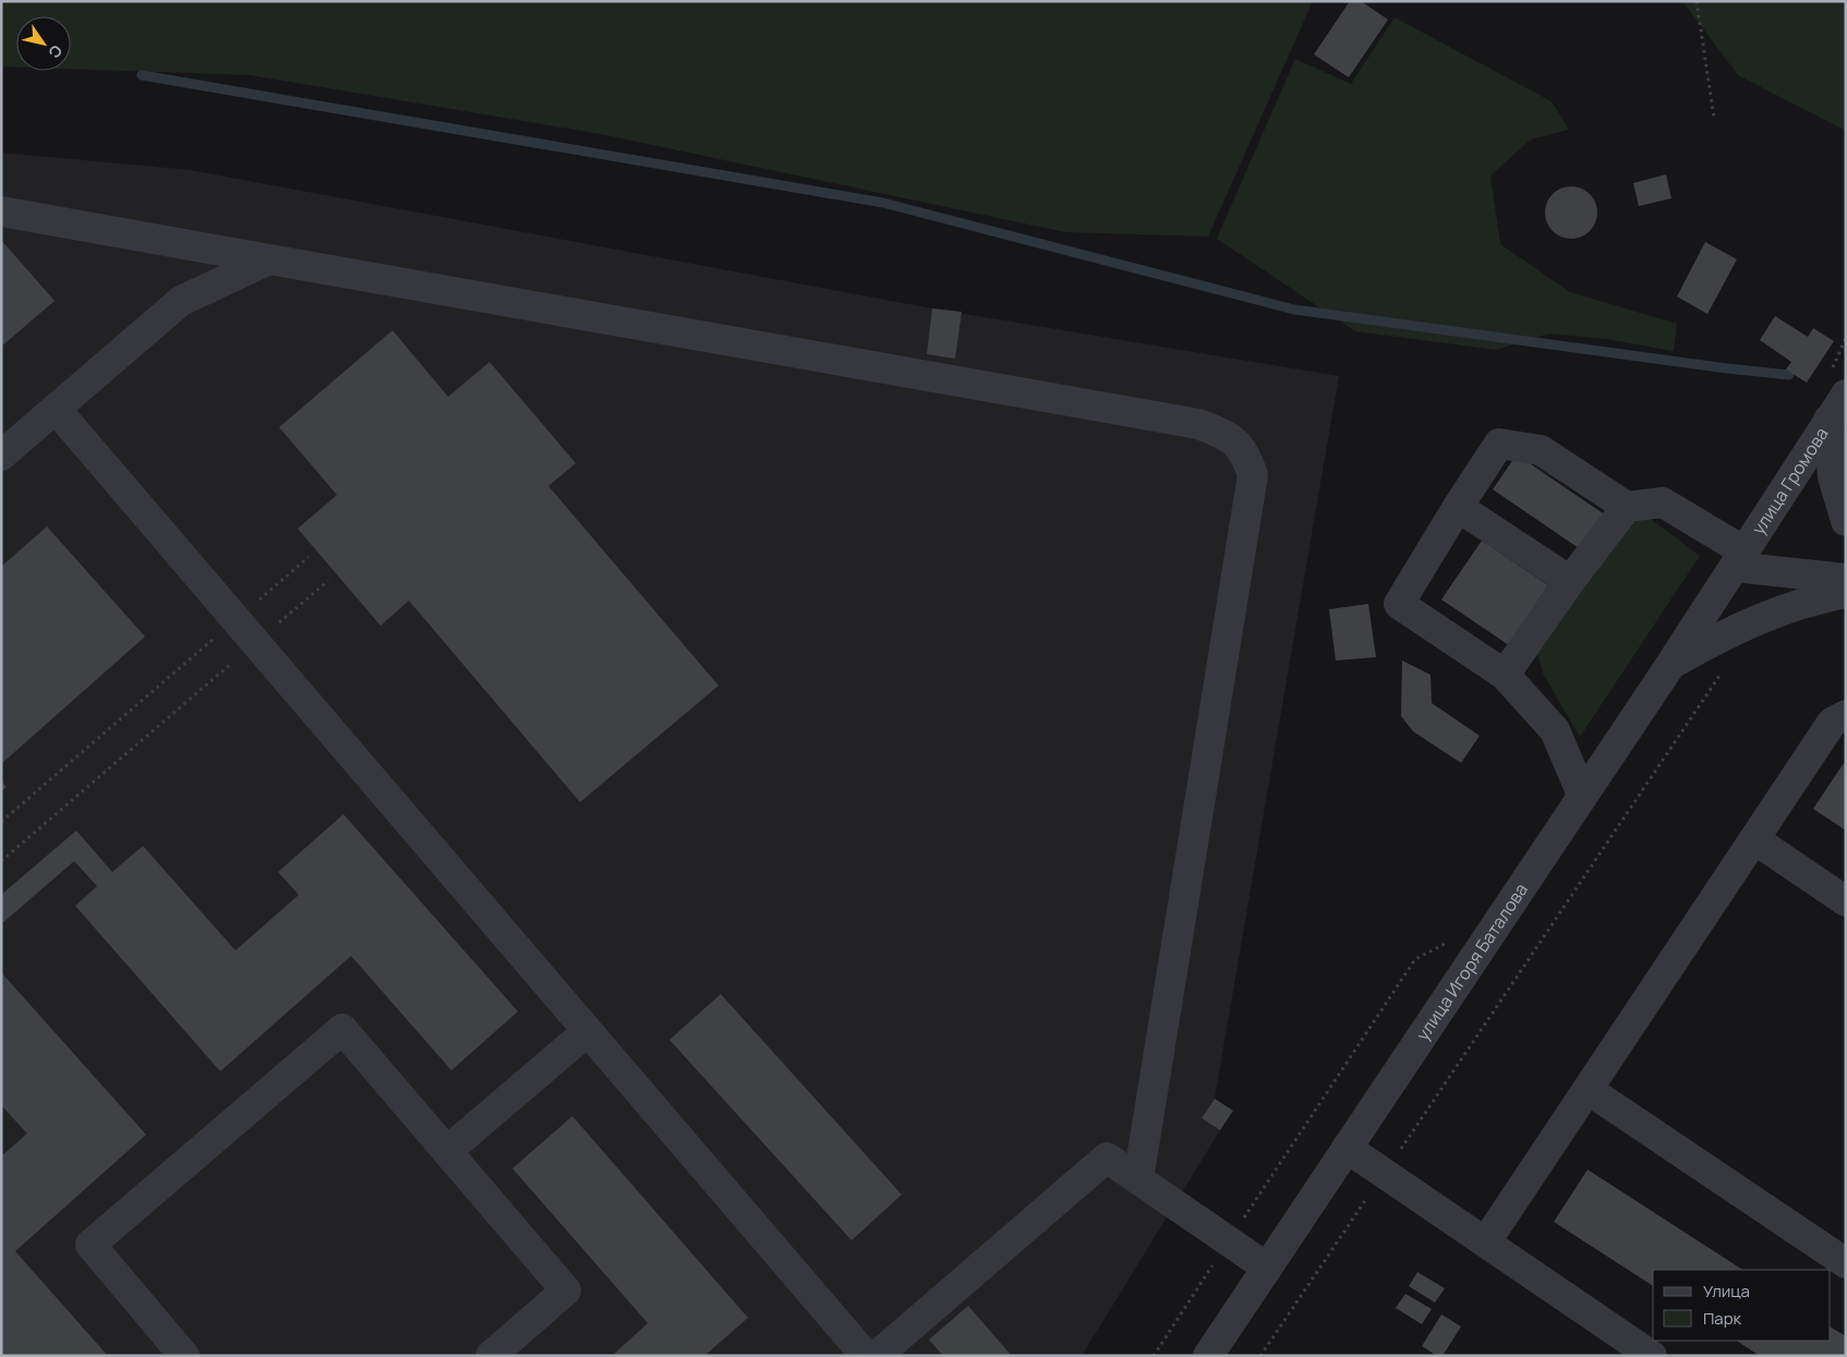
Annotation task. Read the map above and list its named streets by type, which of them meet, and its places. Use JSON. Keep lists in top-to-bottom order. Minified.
{"streets":{"street":["улица Громова","улица Игоря Баталова"]},"crossings":[["улица Громова","улица Игоря Баталова"]],"legend":["Улица","Парк"],"north":"bottom right"}
